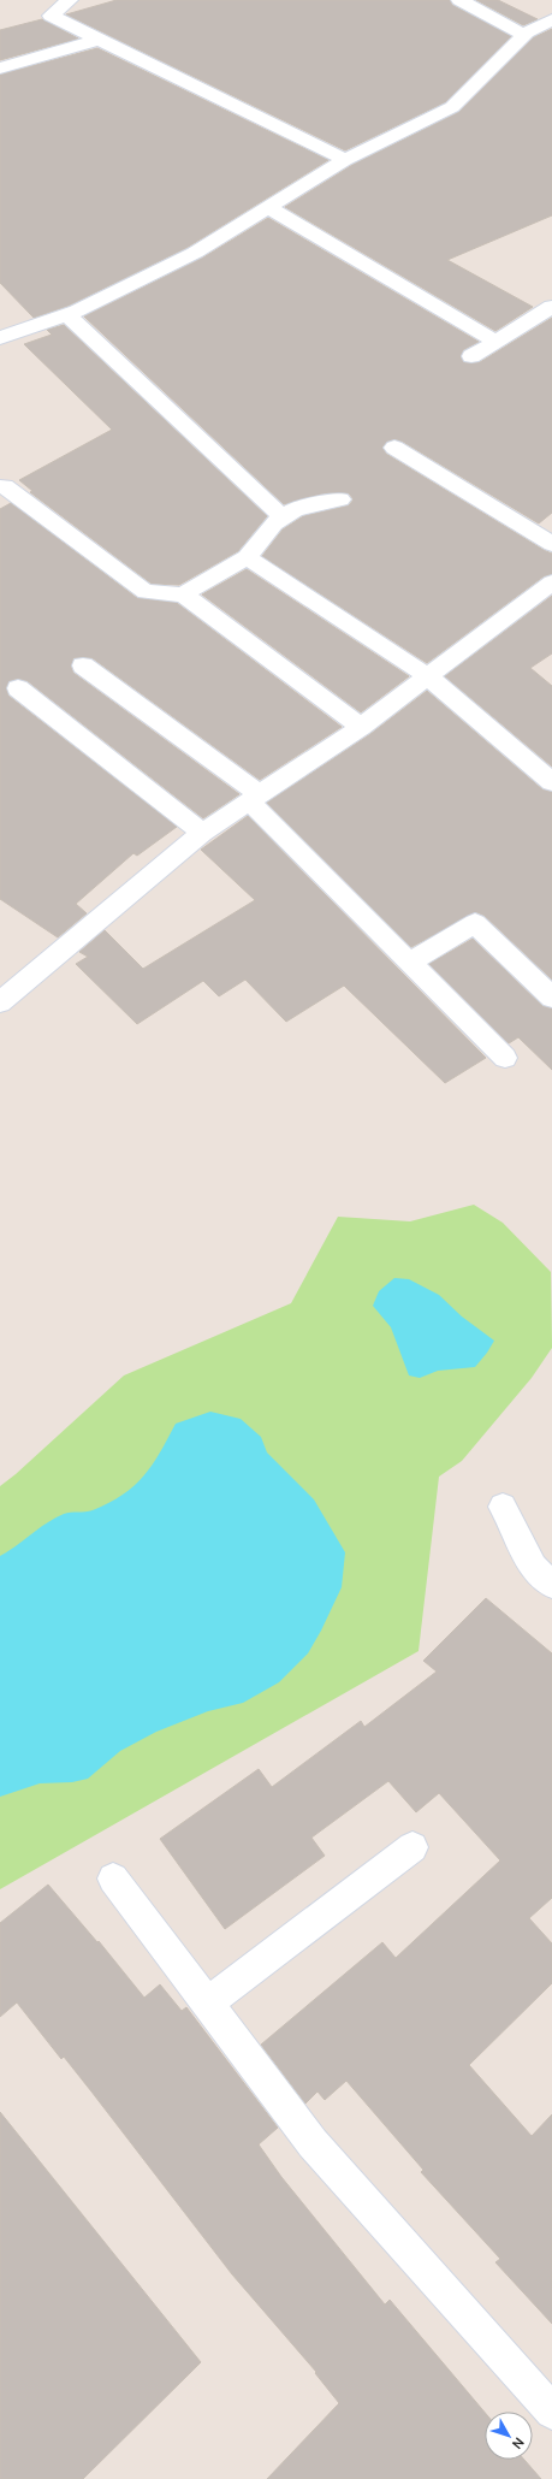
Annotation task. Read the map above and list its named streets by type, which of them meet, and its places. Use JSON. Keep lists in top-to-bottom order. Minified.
{"north":"bottom right"}
